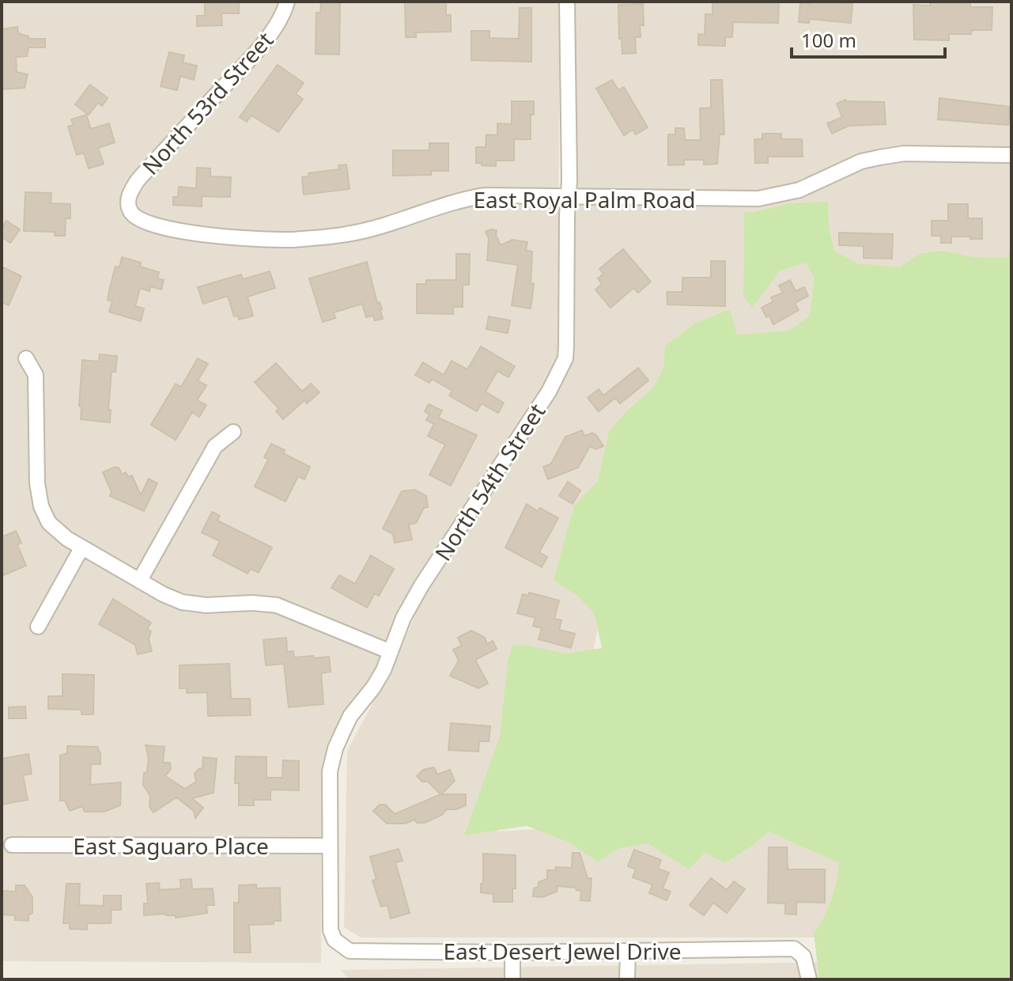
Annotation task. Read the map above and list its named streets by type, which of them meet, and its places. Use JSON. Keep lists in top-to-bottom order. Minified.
{"streets":{"street":["North 53rd Street","East Royal Palm Road","North 54th Street","East Saguaro Place","East Desert Jewel Drive"]},"crossings":[["North 53rd Street","East Royal Palm Road"],["East Royal Palm Road","North 54th Street"],["North 54th Street","East Saguaro Place"],["North 54th Street","East Desert Jewel Drive"]],"scale_bar":"100 m"}
